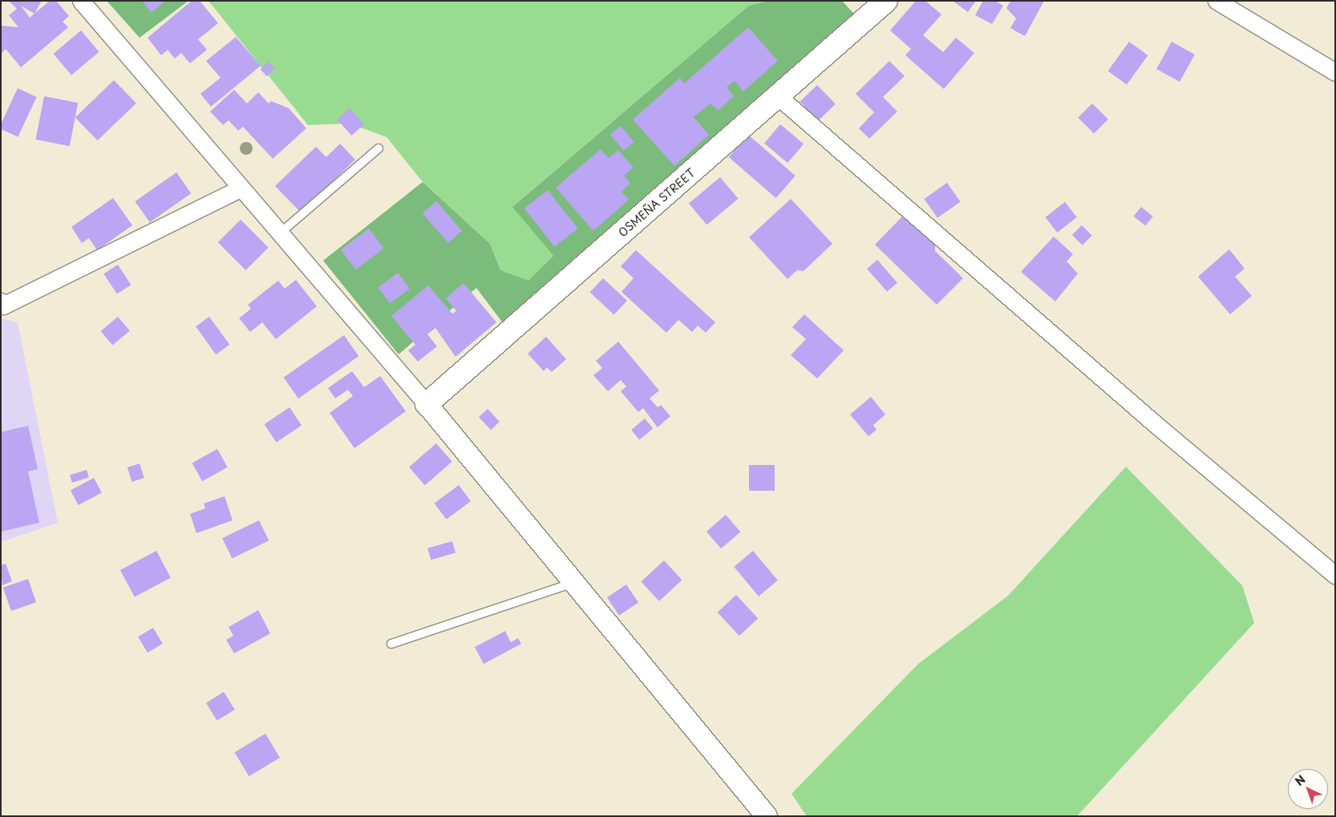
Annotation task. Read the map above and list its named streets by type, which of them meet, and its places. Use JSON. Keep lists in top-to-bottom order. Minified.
{"streets":{"main road":["OSMEÑA STREET"]},"north":"top left"}
